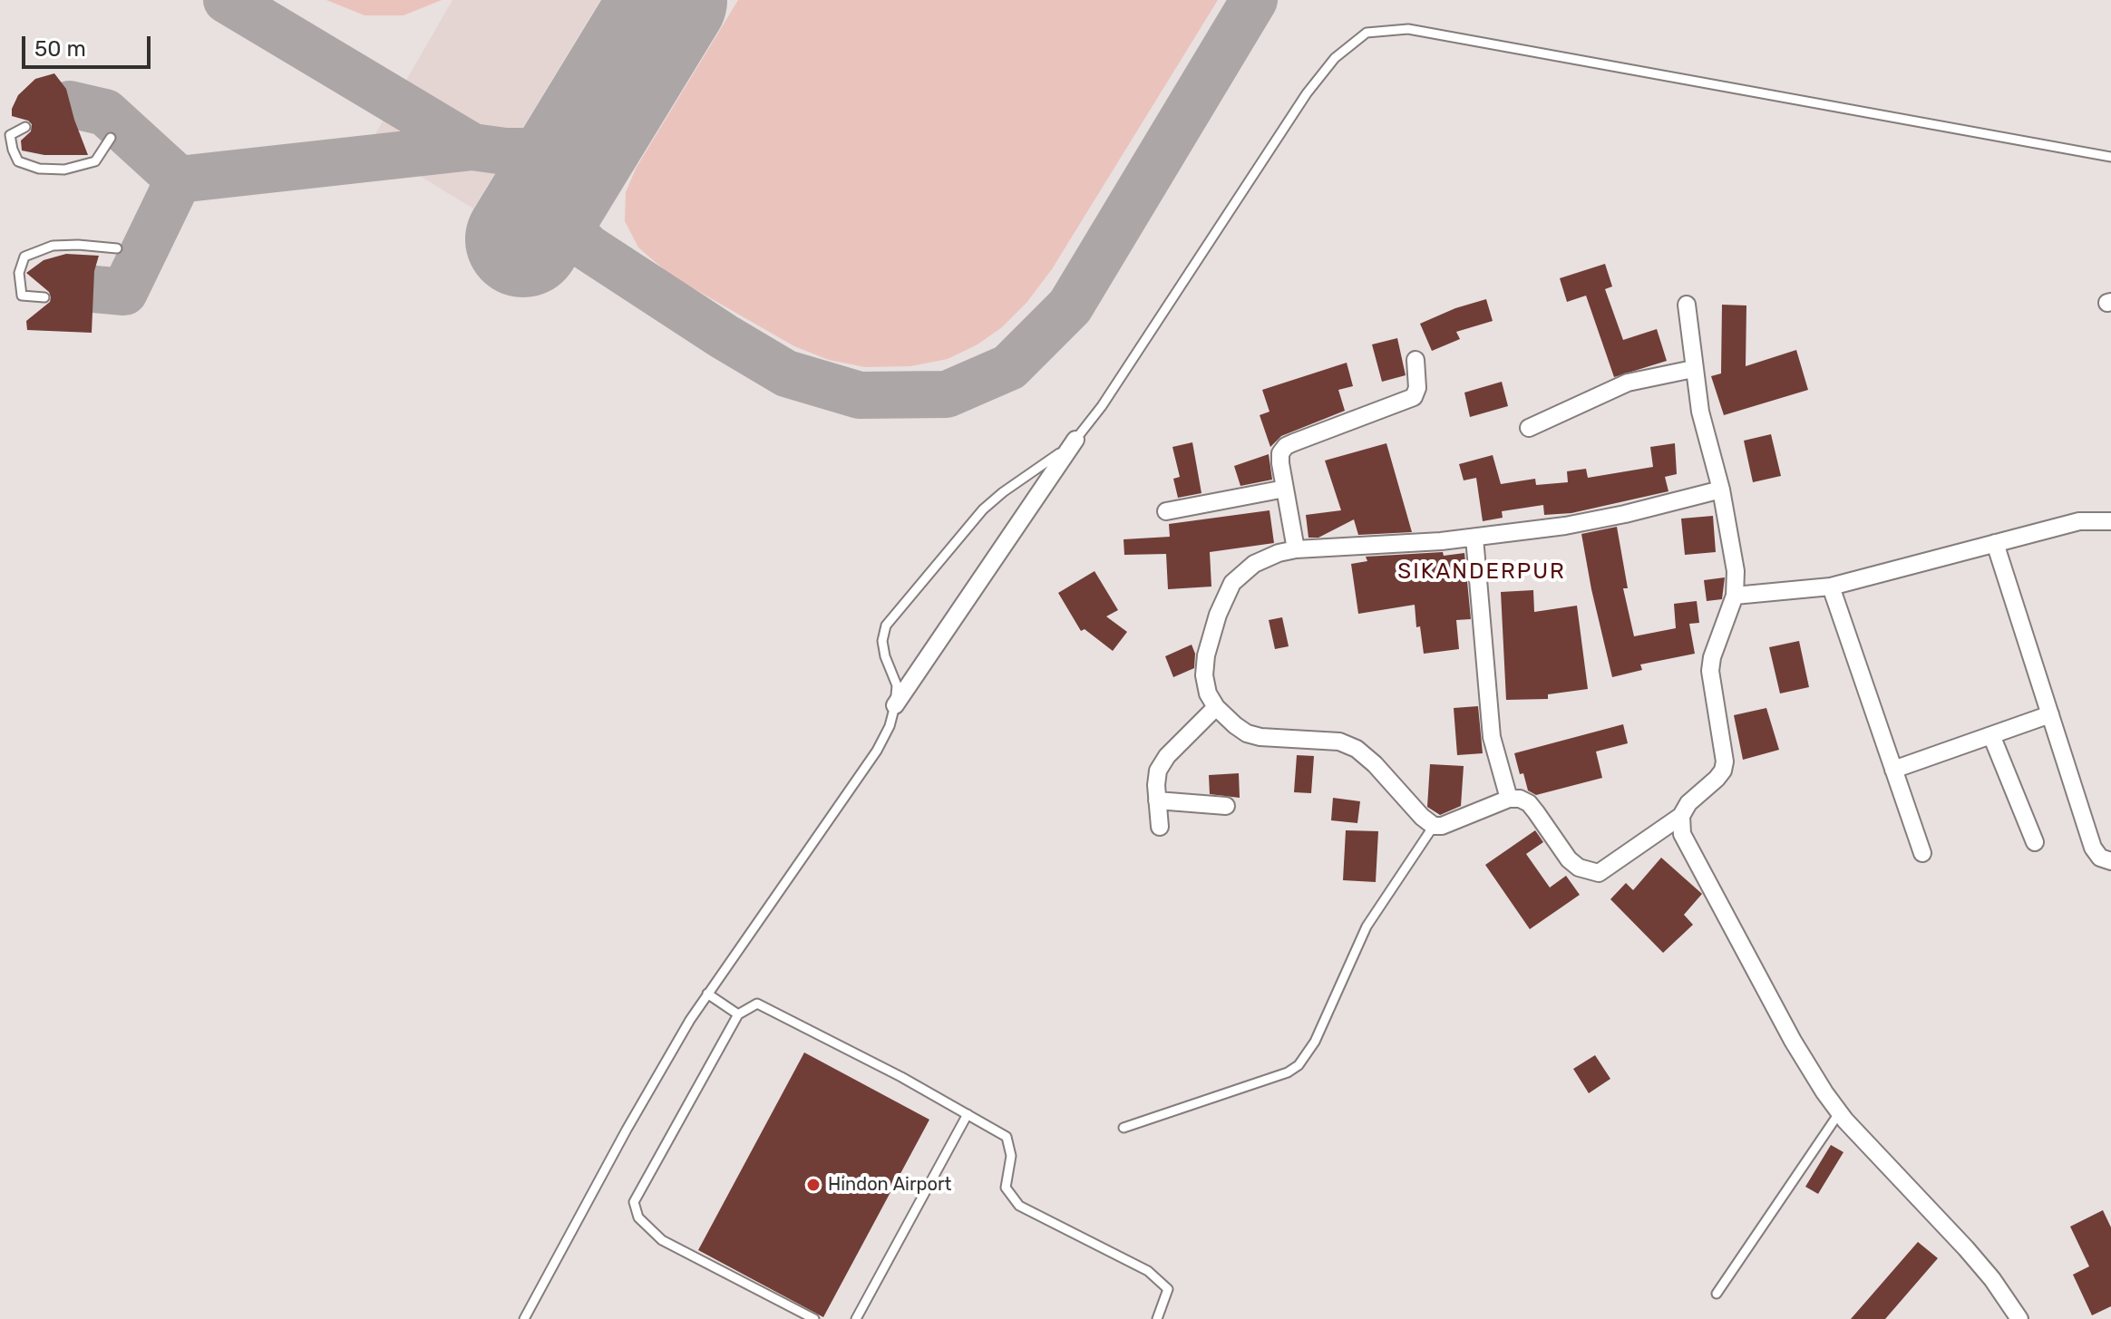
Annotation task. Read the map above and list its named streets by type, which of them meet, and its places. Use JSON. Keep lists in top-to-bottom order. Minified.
{"districts":["SIKANDERPUR"],"places":["Hindon Airport"],"scale_bar":"50 m"}
